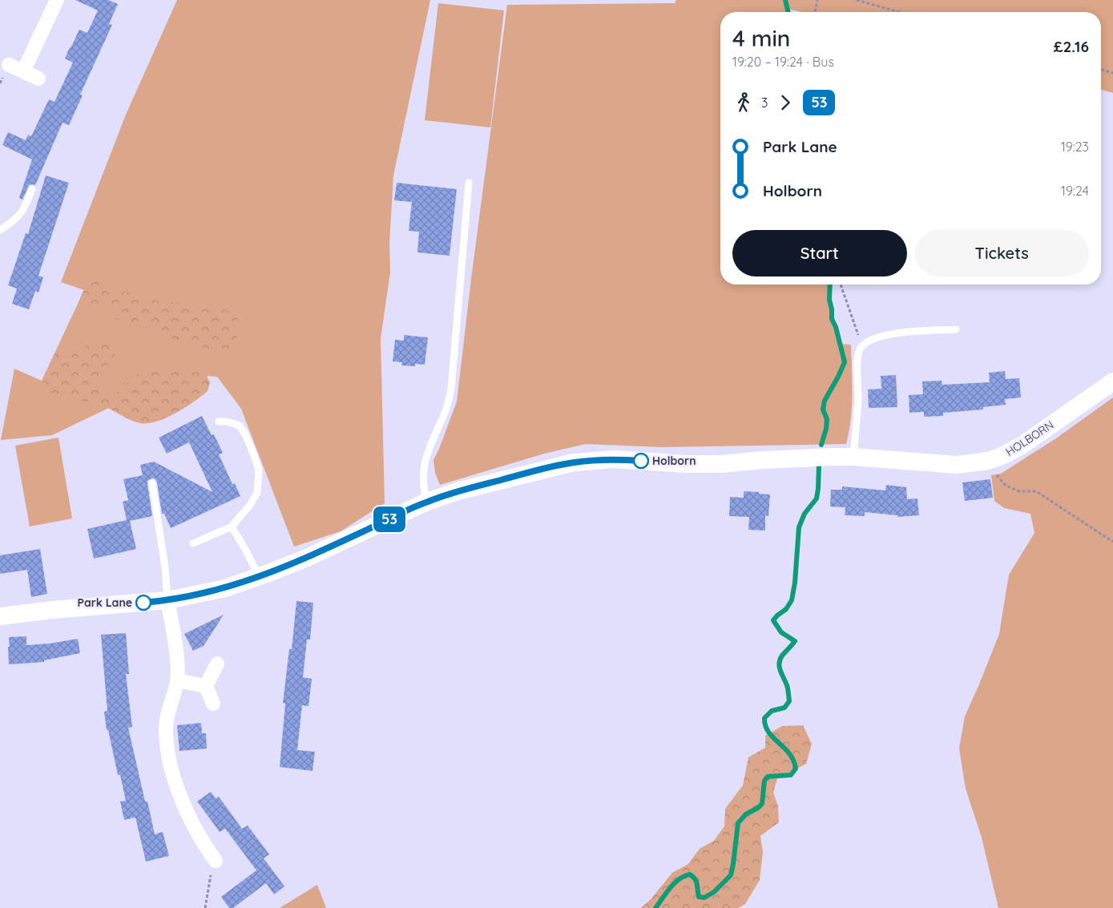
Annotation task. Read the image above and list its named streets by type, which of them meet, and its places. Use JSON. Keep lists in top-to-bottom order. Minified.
{"streets":{"street":["HOLBORN"]},"places":["Holborn","Park Lane"],"lines":["bus line 53"],"page":{"on_map":"53","heading":["4 min","19:20 – 19:24 · Bus","£2.16"],"legs":["3","53"],"list":[{"name":"Park Lane","value":"19:23"},{"name":"Holborn","value":"19:24"}],"buttons":["Start","Tickets"]}}
